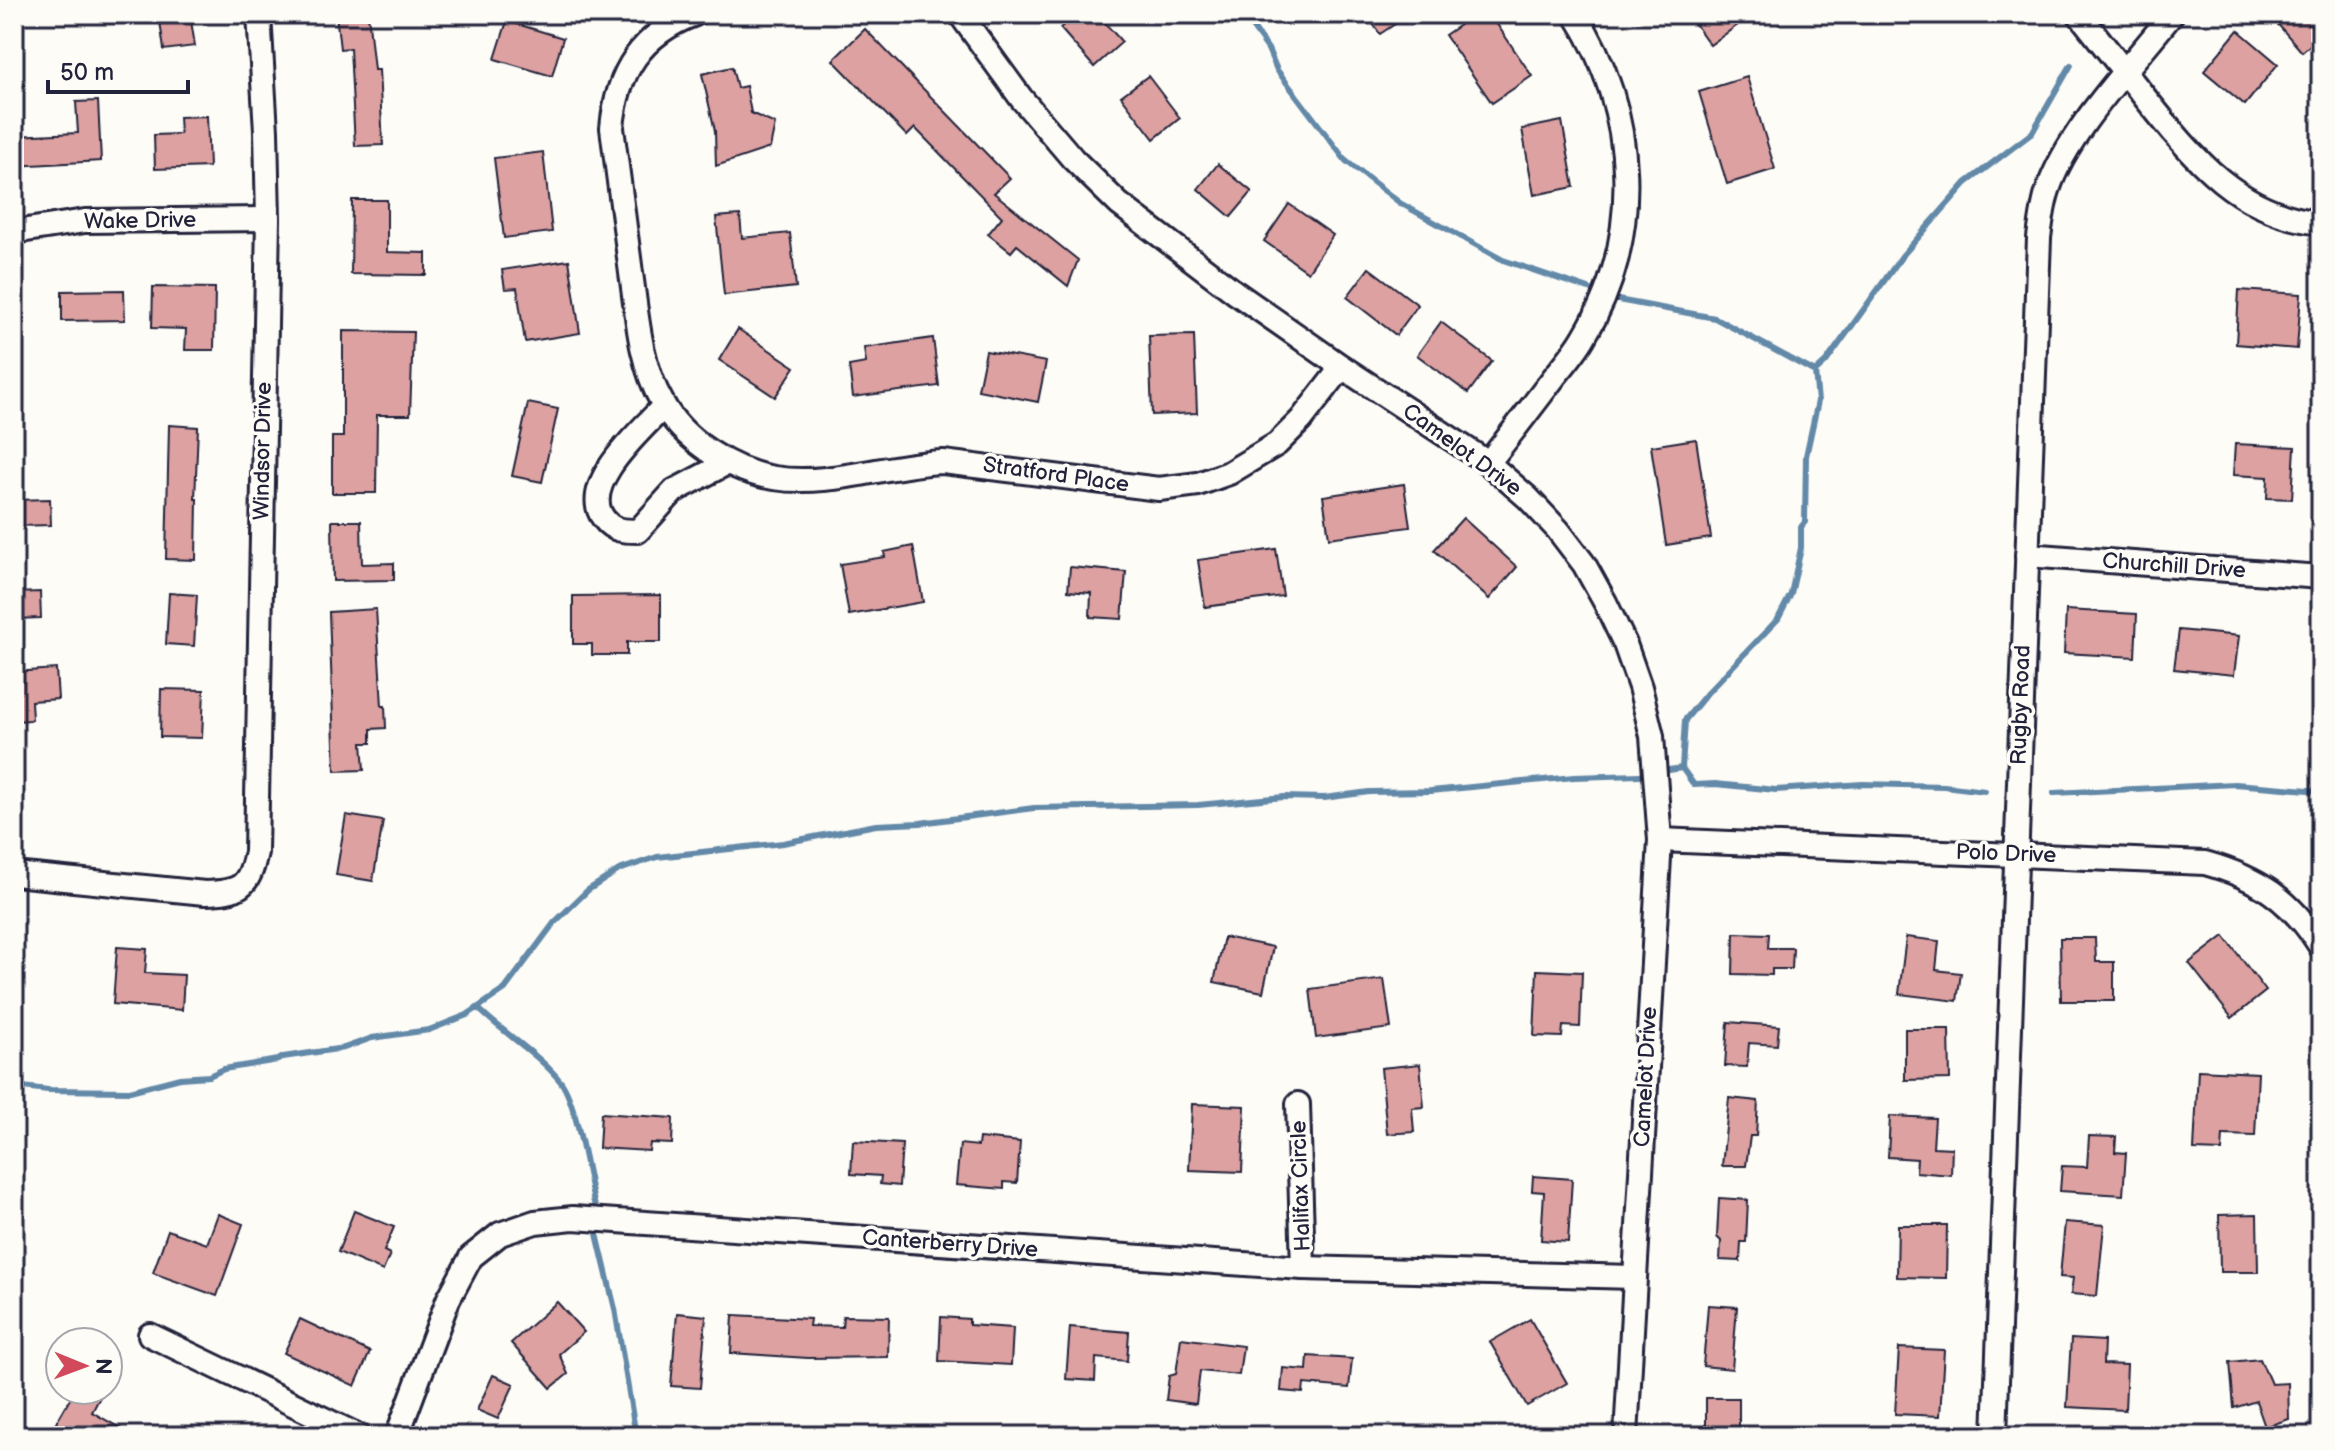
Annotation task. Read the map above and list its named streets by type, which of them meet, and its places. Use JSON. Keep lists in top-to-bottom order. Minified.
{"streets":{"street":["Wake Drive","Camelot Drive","Windsor Drive","Stratford Place","Churchill Drive","Rugby Road","Polo Drive","Halifax Circle","Canterberry Drive"]},"crossings":[["Wake Drive","Windsor Drive"],["Camelot Drive","Stratford Place"],["Camelot Drive","Polo Drive"],["Camelot Drive","Canterberry Drive"],["Churchill Drive","Rugby Road"],["Rugby Road","Polo Drive"],["Halifax Circle","Canterberry Drive"]],"scale_bar":"50 m","north":"right"}
